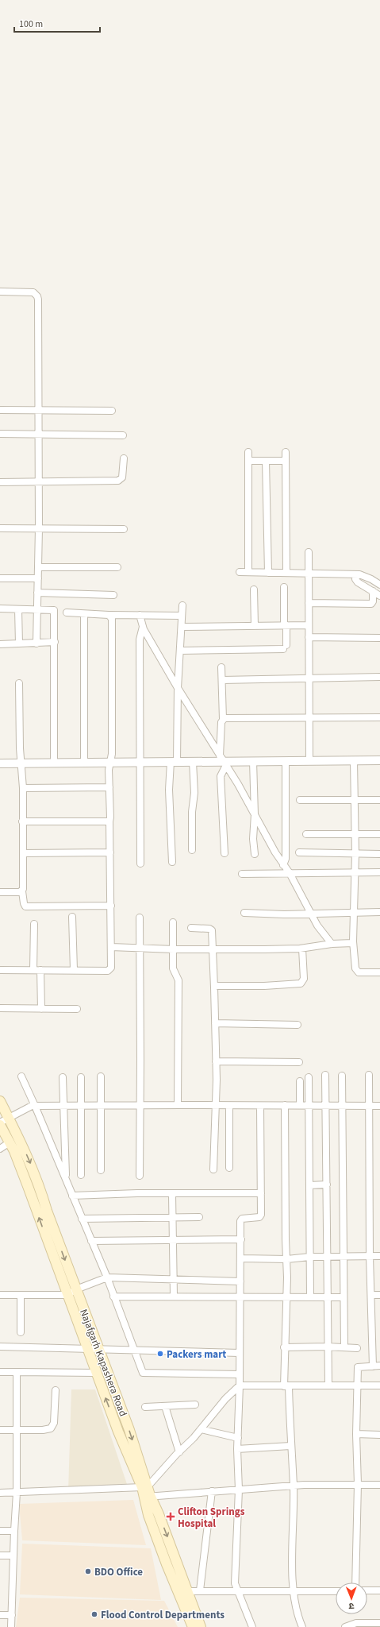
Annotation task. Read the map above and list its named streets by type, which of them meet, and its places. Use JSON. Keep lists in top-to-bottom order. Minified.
{"streets":{"main road":["Najafgarh Kapashera Road"]},"places":{"other":["Packers mart","BDO Office","Flood Control Departments"],"health":["Clifton Springs Hospital"]},"scale_bar":"100 m","north":"bottom"}
